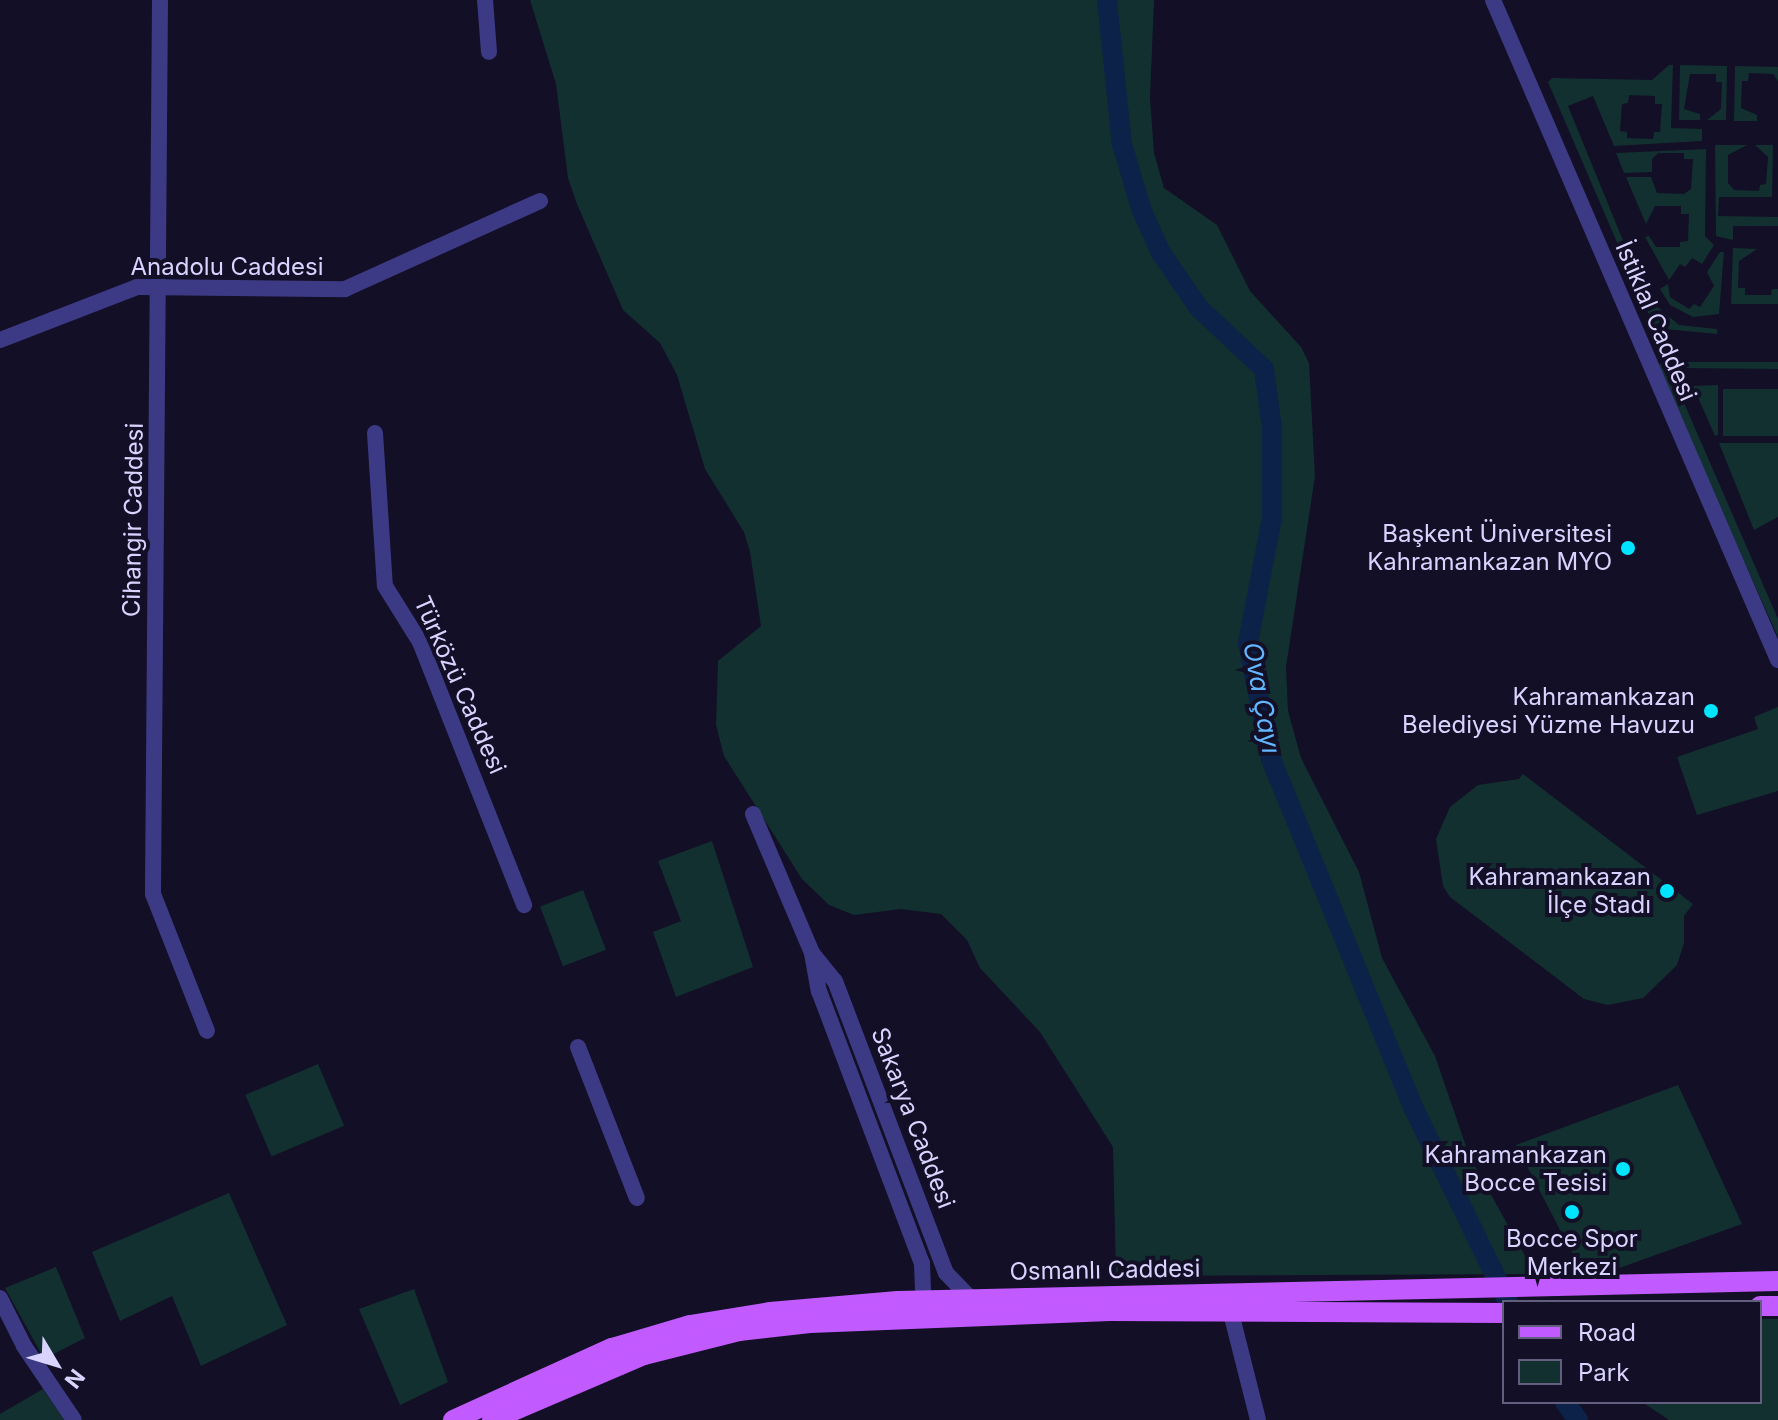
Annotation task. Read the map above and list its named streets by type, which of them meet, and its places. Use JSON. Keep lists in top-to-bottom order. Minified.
{"streets":{"main road":["Osmanlı Caddesi"],"street":["Anadolu Caddesi","İstiklal Caddesi","Cihangir Caddesi","Türközü Caddesi","Sakarya Caddesi"]},"crossings":[["Anadolu Caddesi","Cihangir Caddesi"],["Sakarya Caddesi","Osmanlı Caddesi"]],"water":["Ova Çayı"],"places":["Başkent Üniversitesi Kahramankazan MYO","Kahramankazan Belediyesi Yüzme Havuzu","Kahramankazan İlçe Stadı","Kahramankazan Bocce Tesisi","Bocce Spor Merkezi"],"legend":["Road","Park"],"north":"bottom right"}
